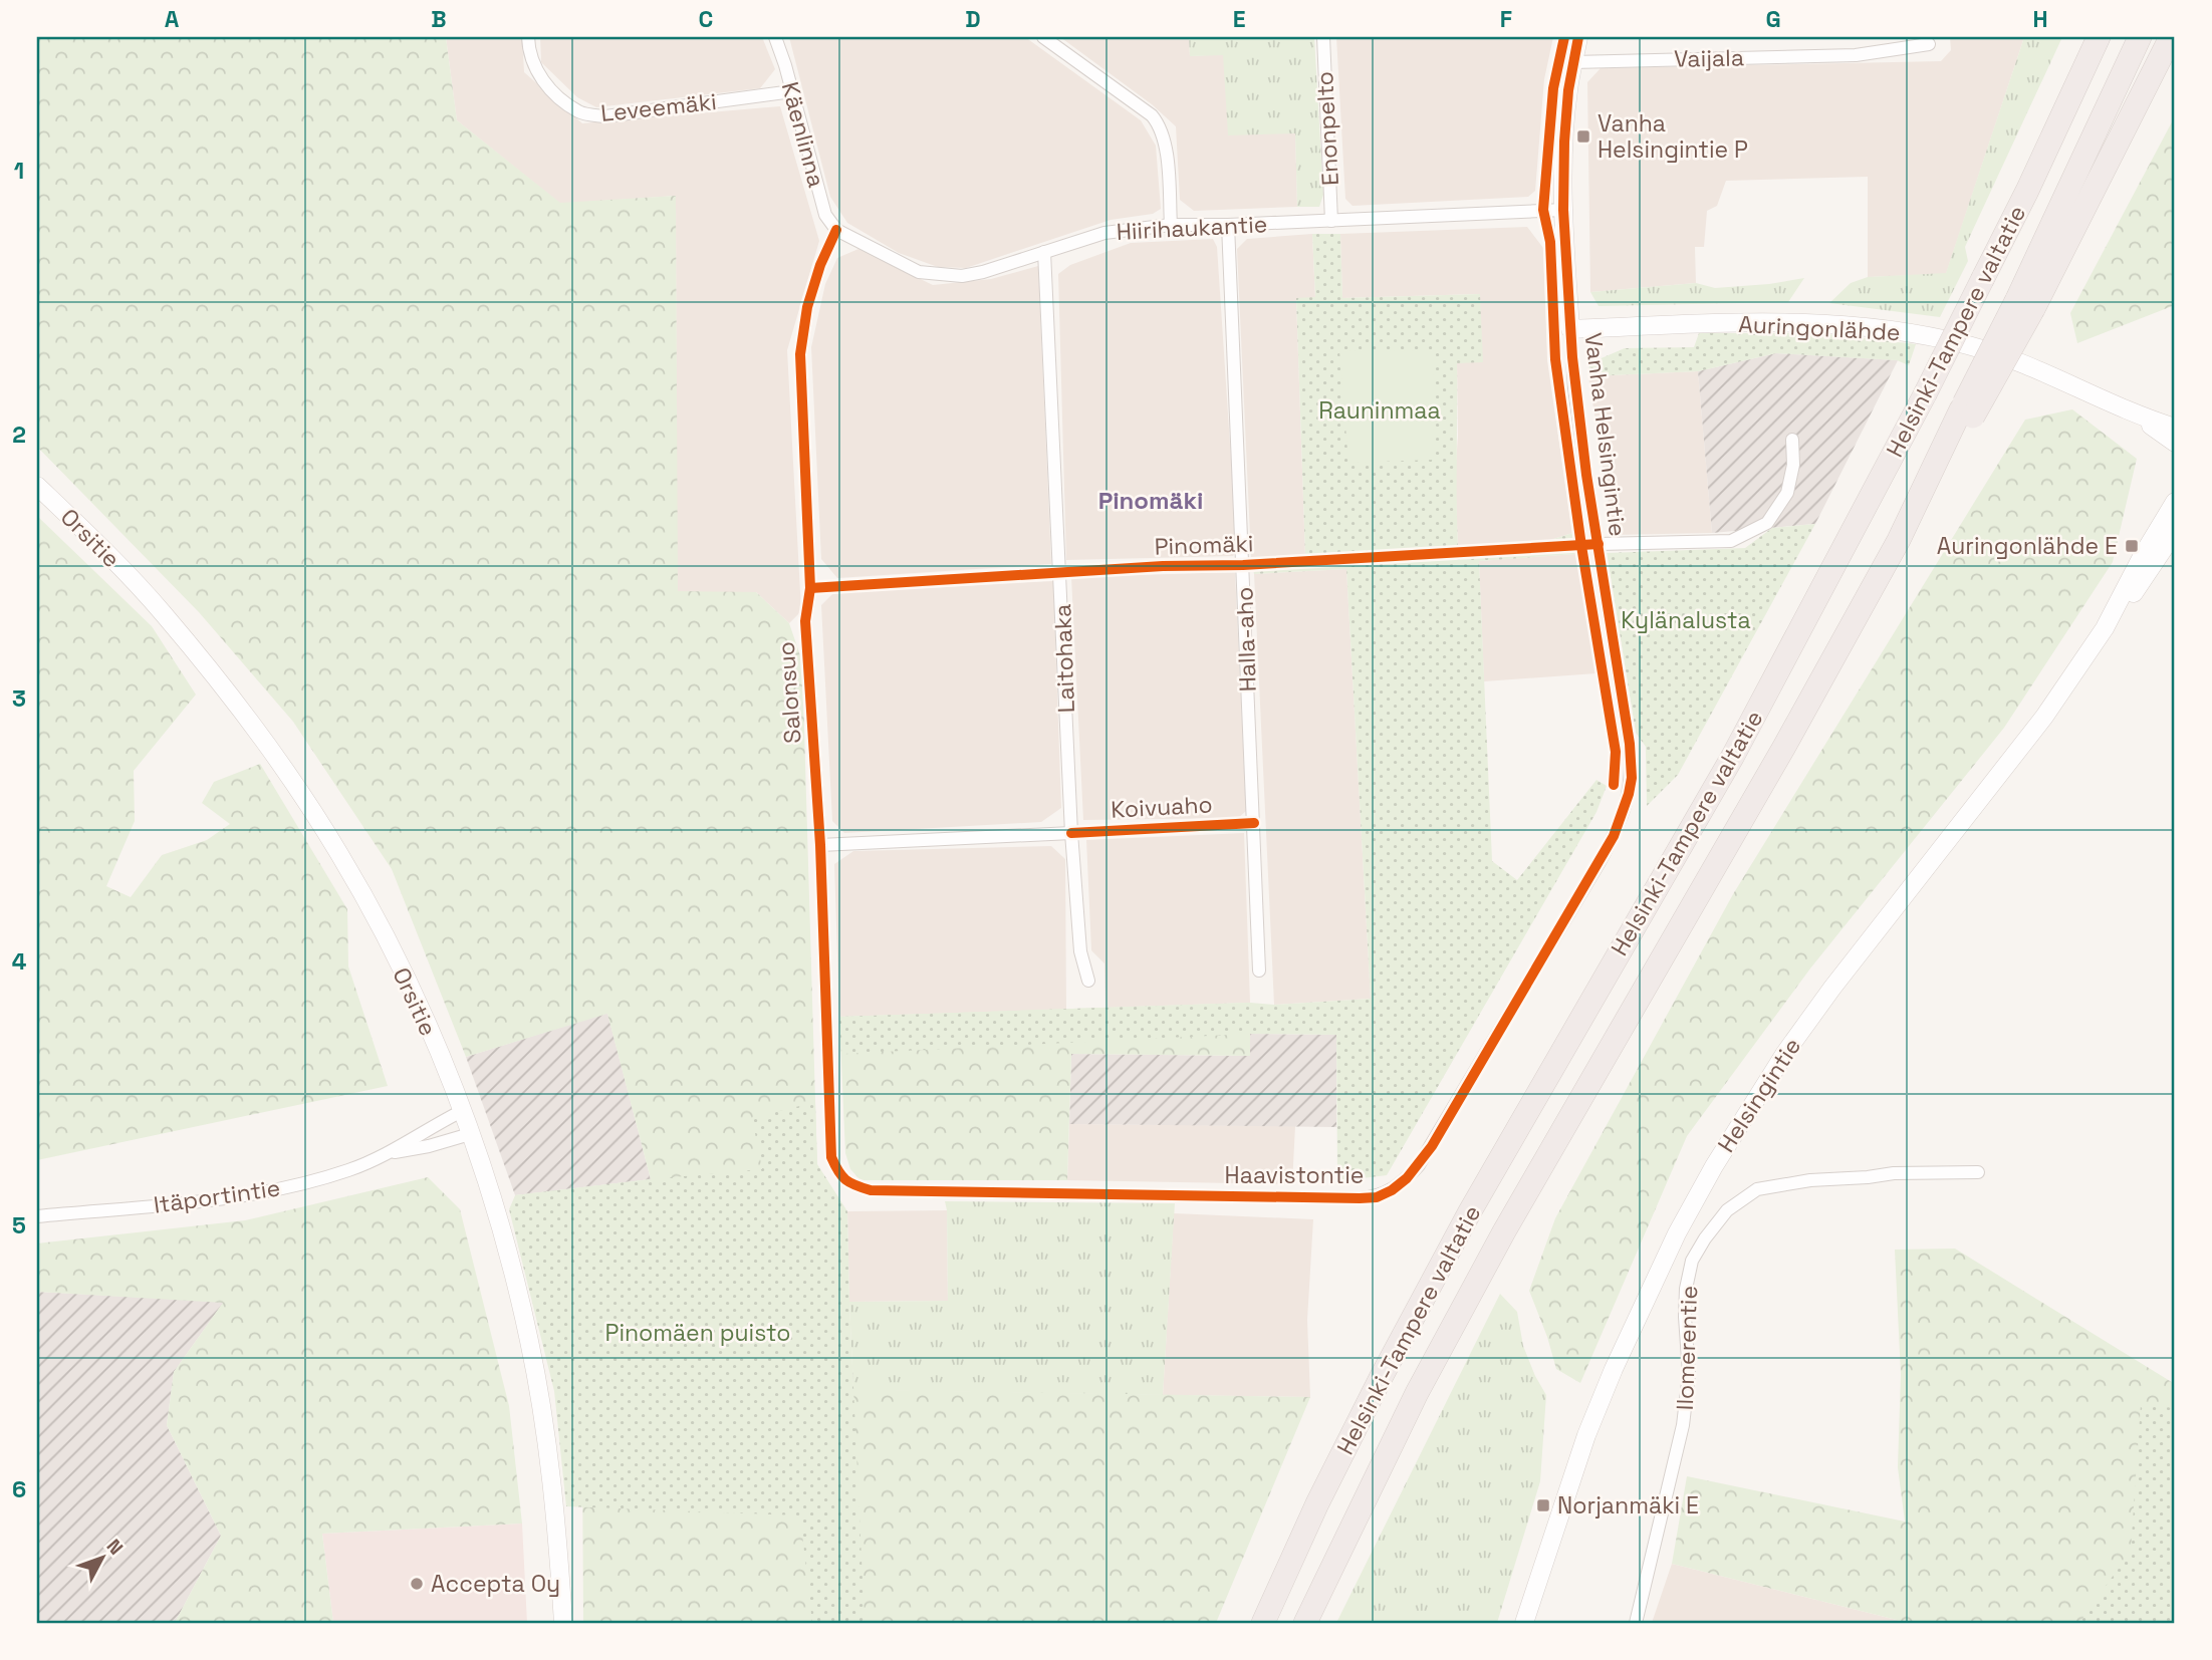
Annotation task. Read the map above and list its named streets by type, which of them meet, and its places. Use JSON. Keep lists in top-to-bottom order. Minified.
{"streets":{"highway":["Helsinki-Tampere valtatie"],"main road":["Auringonlähde","Vanha Helsingintie","Orsitie","Helsingintie"],"street":["Vaijala","Leveemäki","Enonpelto","Käenlinna","Hiirihaukantie","Halla-aho","Laitohaka","Salonsuo","Haavistontie","Itäportintie","Ilomerentie"],"cycle path":["Pinomäki","Koivuaho"]},"crossings":[["Vaijala","Vanha Helsingintie"],["Leveemäki","Käenlinna"],["Enonpelto","Hiirihaukantie"],["Käenlinna","Hiirihaukantie"],["Käenlinna","Salonsuo"],["Hiirihaukantie","Vanha Helsingintie"],["Hiirihaukantie","Halla-aho"],["Hiirihaukantie","Laitohaka"],["Hiirihaukantie","Salonsuo"],["Auringonlähde","Vanha Helsingintie"],["Vanha Helsingintie","Haavistontie"],["Orsitie","Itäportintie"],["Salonsuo","Haavistontie"]],"districts":["Pinomäki"],"parks":["Rauninmaa","Kylänalusta","Pinomäen puisto"],"places":{"transit":["Vanha Helsingintie P","Auringonlähde E","Norjanmäki E"],"other":["Accepta Oy"]},"north":"top right","grid":{"columns":["A","B","C","D","E","F","G","H"],"rows":["1","2","3","4","5","6"]}}
